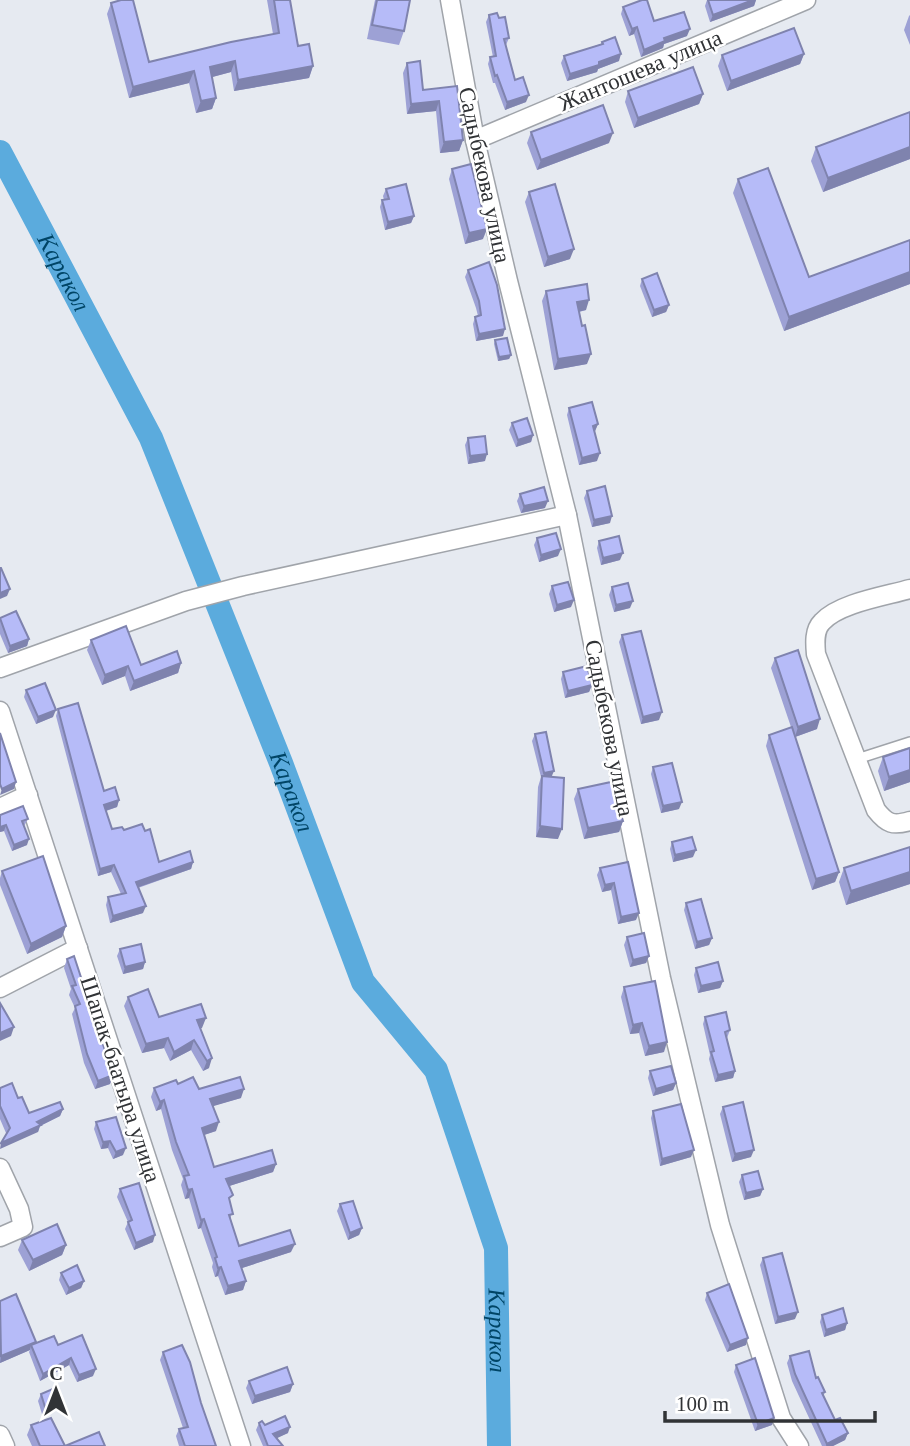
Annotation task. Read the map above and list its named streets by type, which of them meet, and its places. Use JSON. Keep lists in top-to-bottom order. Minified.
{"streets":{"street":["Жантошева улица","Садыбекова улица","Шапак-баатыра улица"]},"crossings":[["Жантошева улица","Садыбекова улица"]],"water":["Каракол"],"scale_bar":"100 m","north":"top"}
